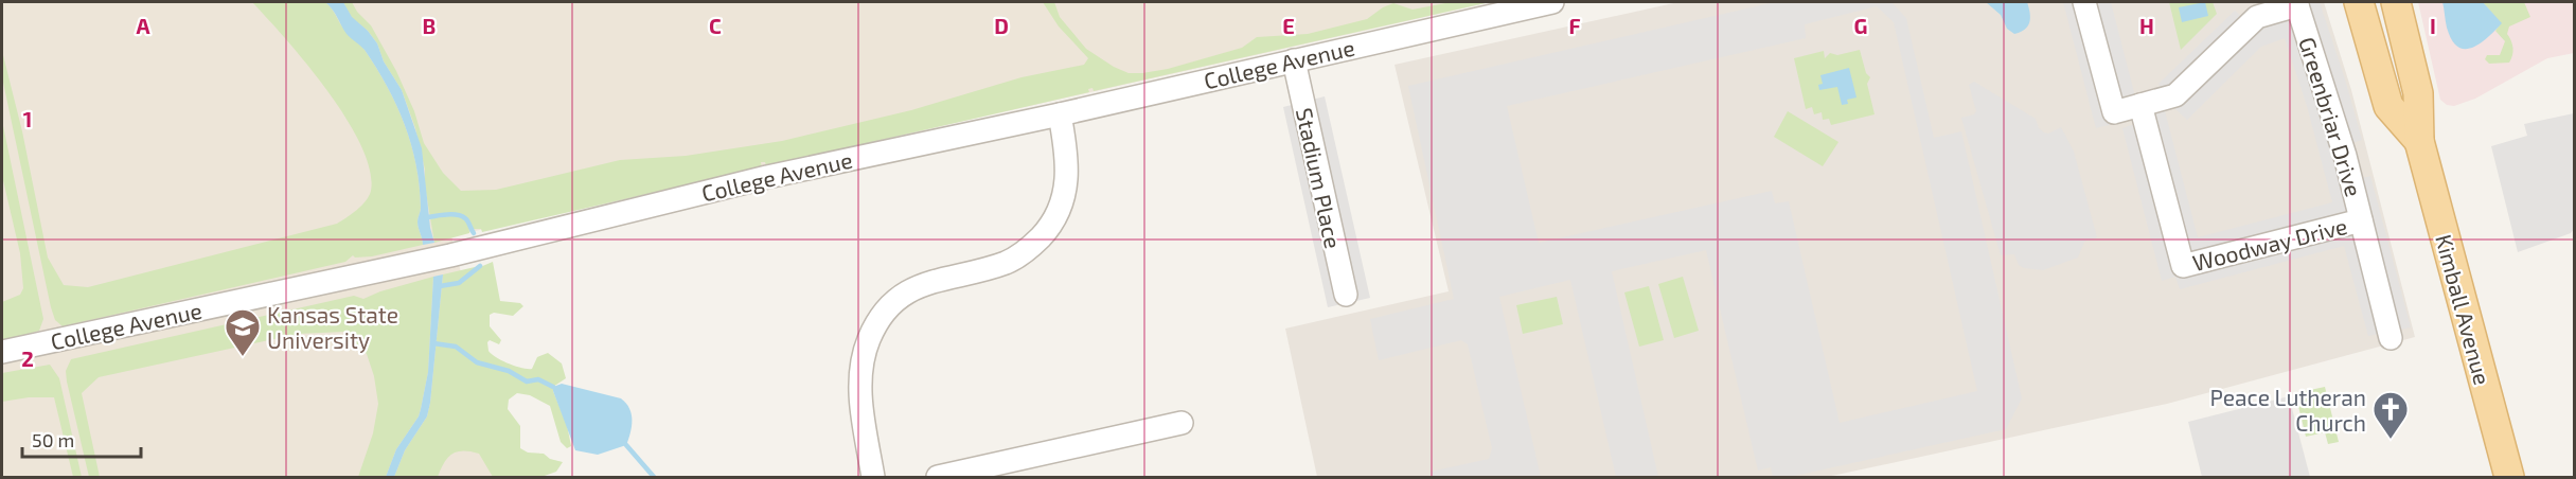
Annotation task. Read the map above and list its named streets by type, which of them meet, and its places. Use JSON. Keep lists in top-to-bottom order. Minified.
{"streets":{"main road":["Kimball Avenue"],"street":["College Avenue","Greenbriar Drive","Stadium Place","Woodway Drive"]},"crossings":[["College Avenue","Stadium Place"],["Greenbriar Drive","Woodway Drive"]],"places":{"school or university":["Kansas State University"],"church":["Peace Lutheran Church"]},"scale_bar":"50 m","grid":{"columns":["A","B","C","D","E","F","G","H","I"],"rows":["1","2"]}}
